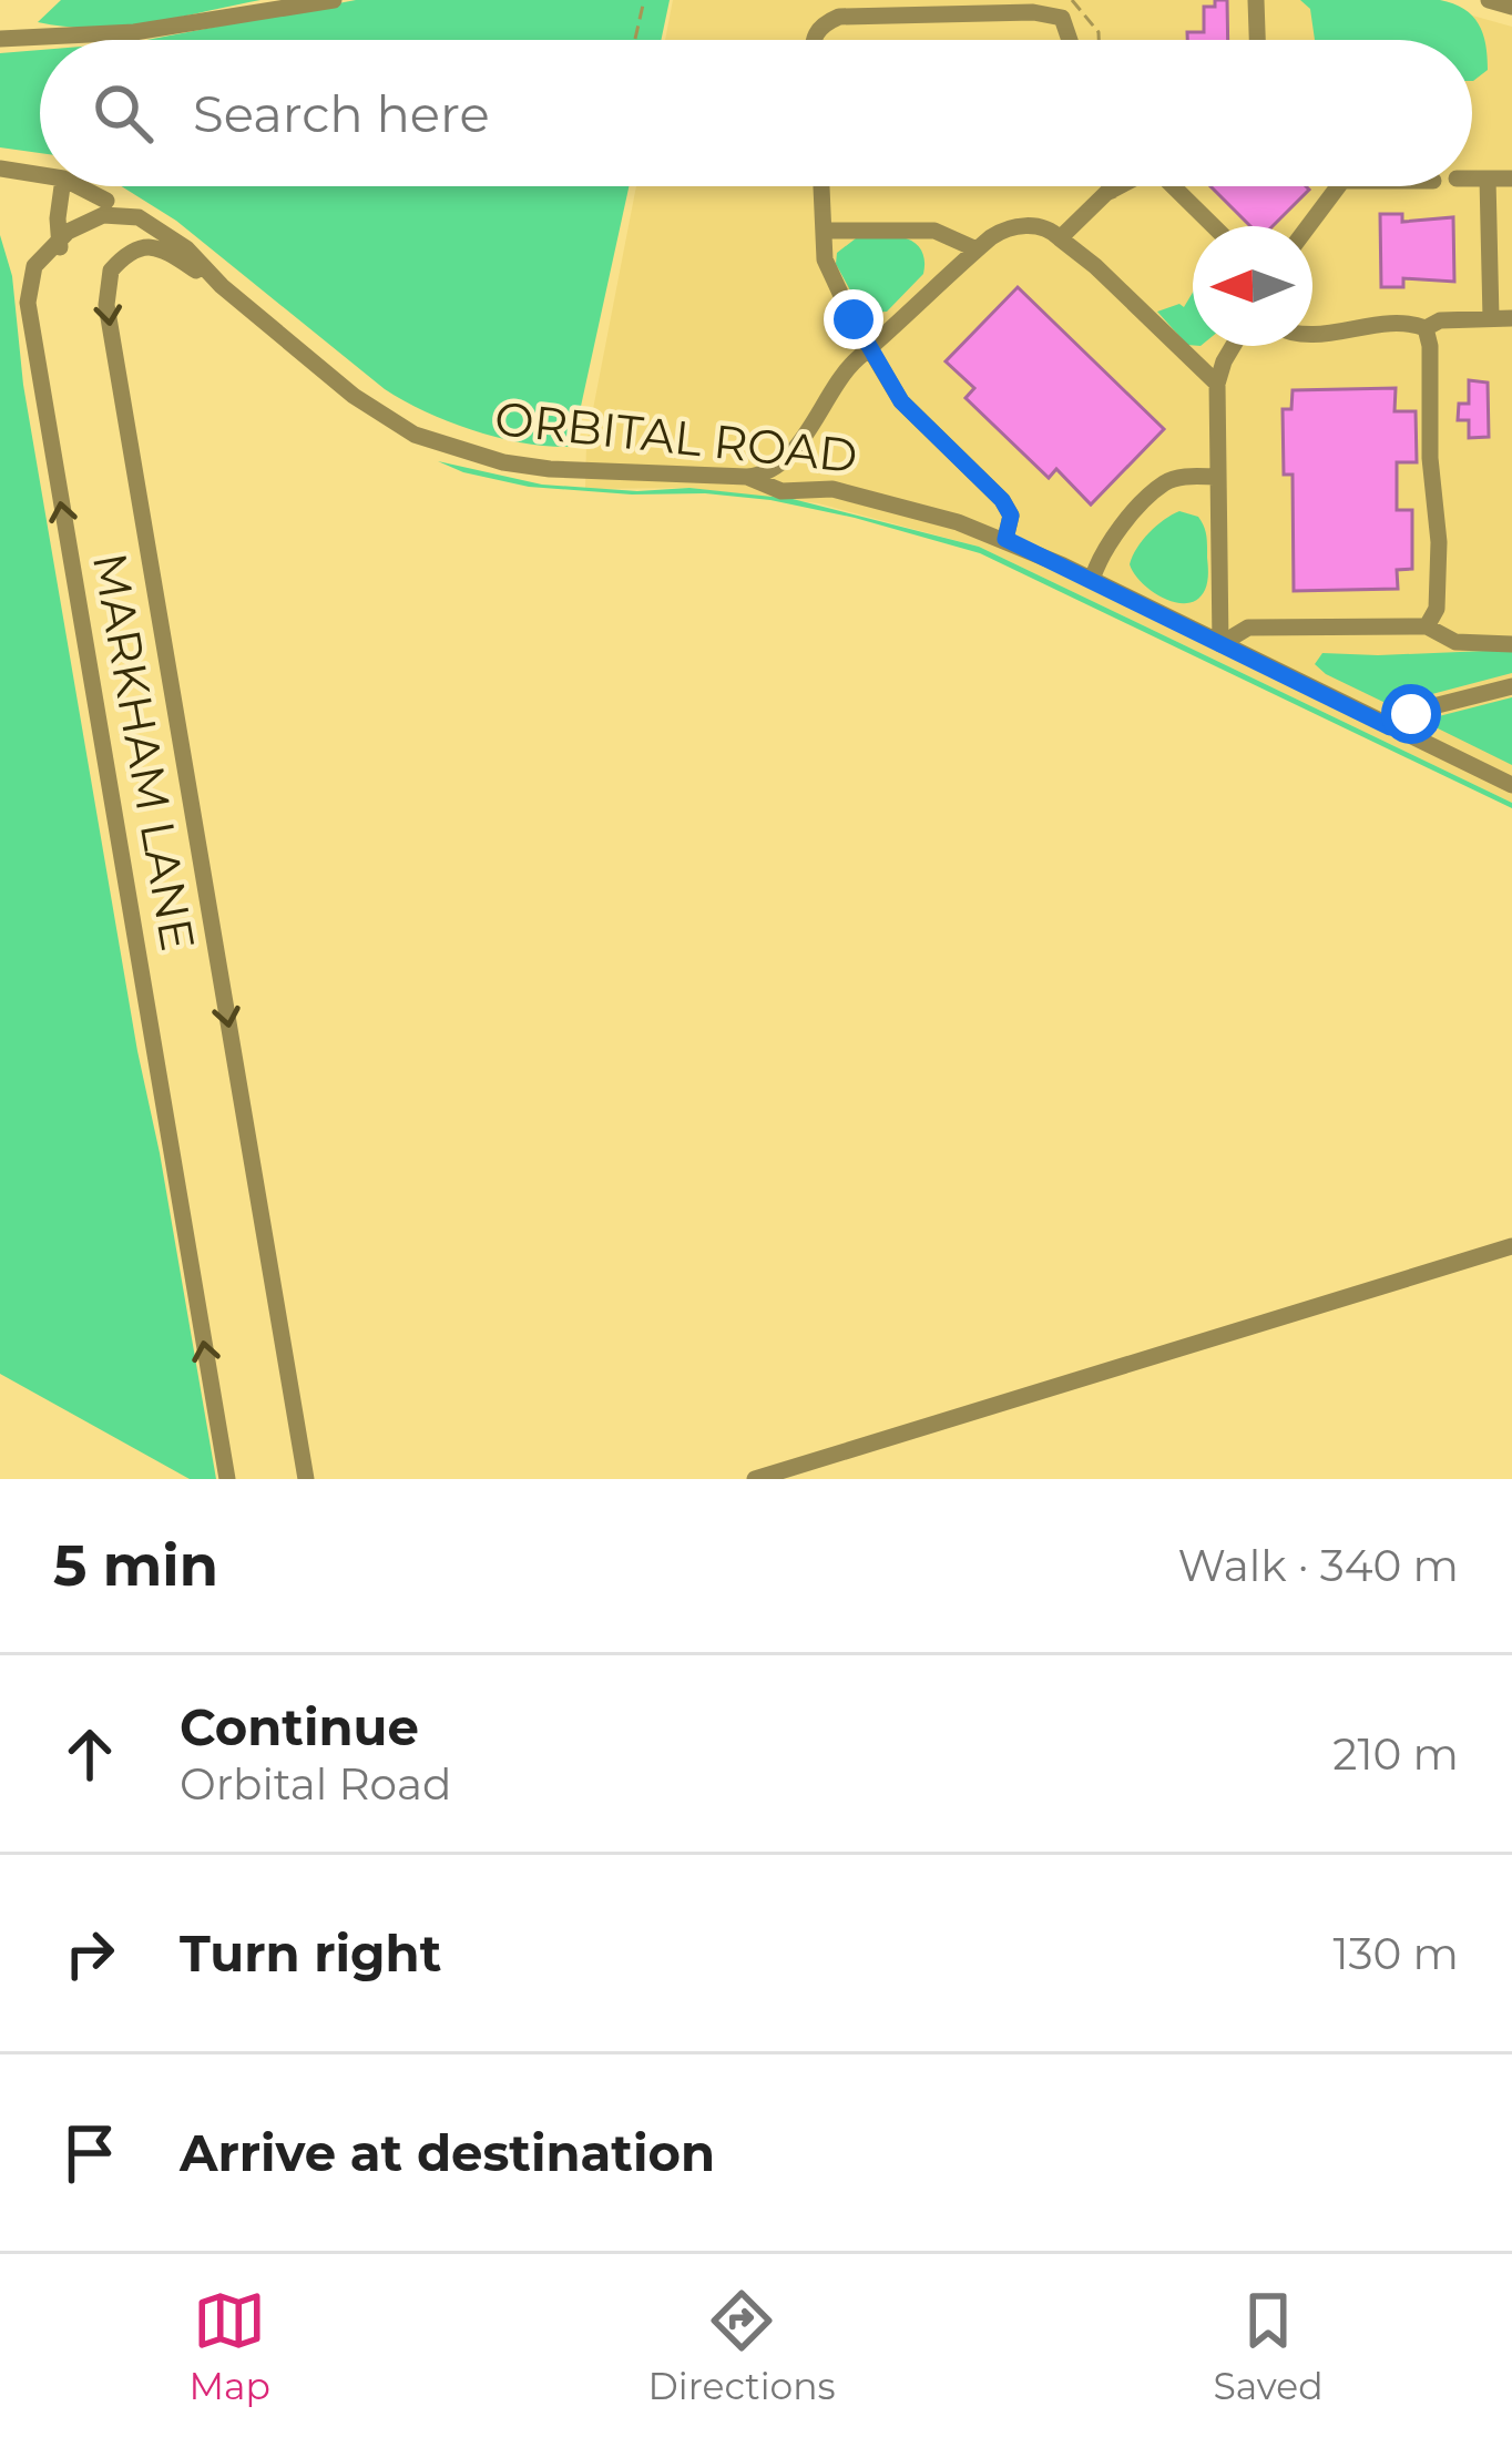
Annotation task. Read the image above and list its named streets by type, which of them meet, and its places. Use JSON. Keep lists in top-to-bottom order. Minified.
{"streets":{"street":["ORBITAL ROAD","MARKHAM LANE"]},"one_way":["MARKHAM LANE"],"north":"left","page":{"search":"Search here","heading":["5 min","Walk · 340 m"],"list":[["Continue","Orbital Road","210 m"],["Turn right","130 m"],"Arrive at destination"],"nav":["Map","Directions","Saved"]}}
